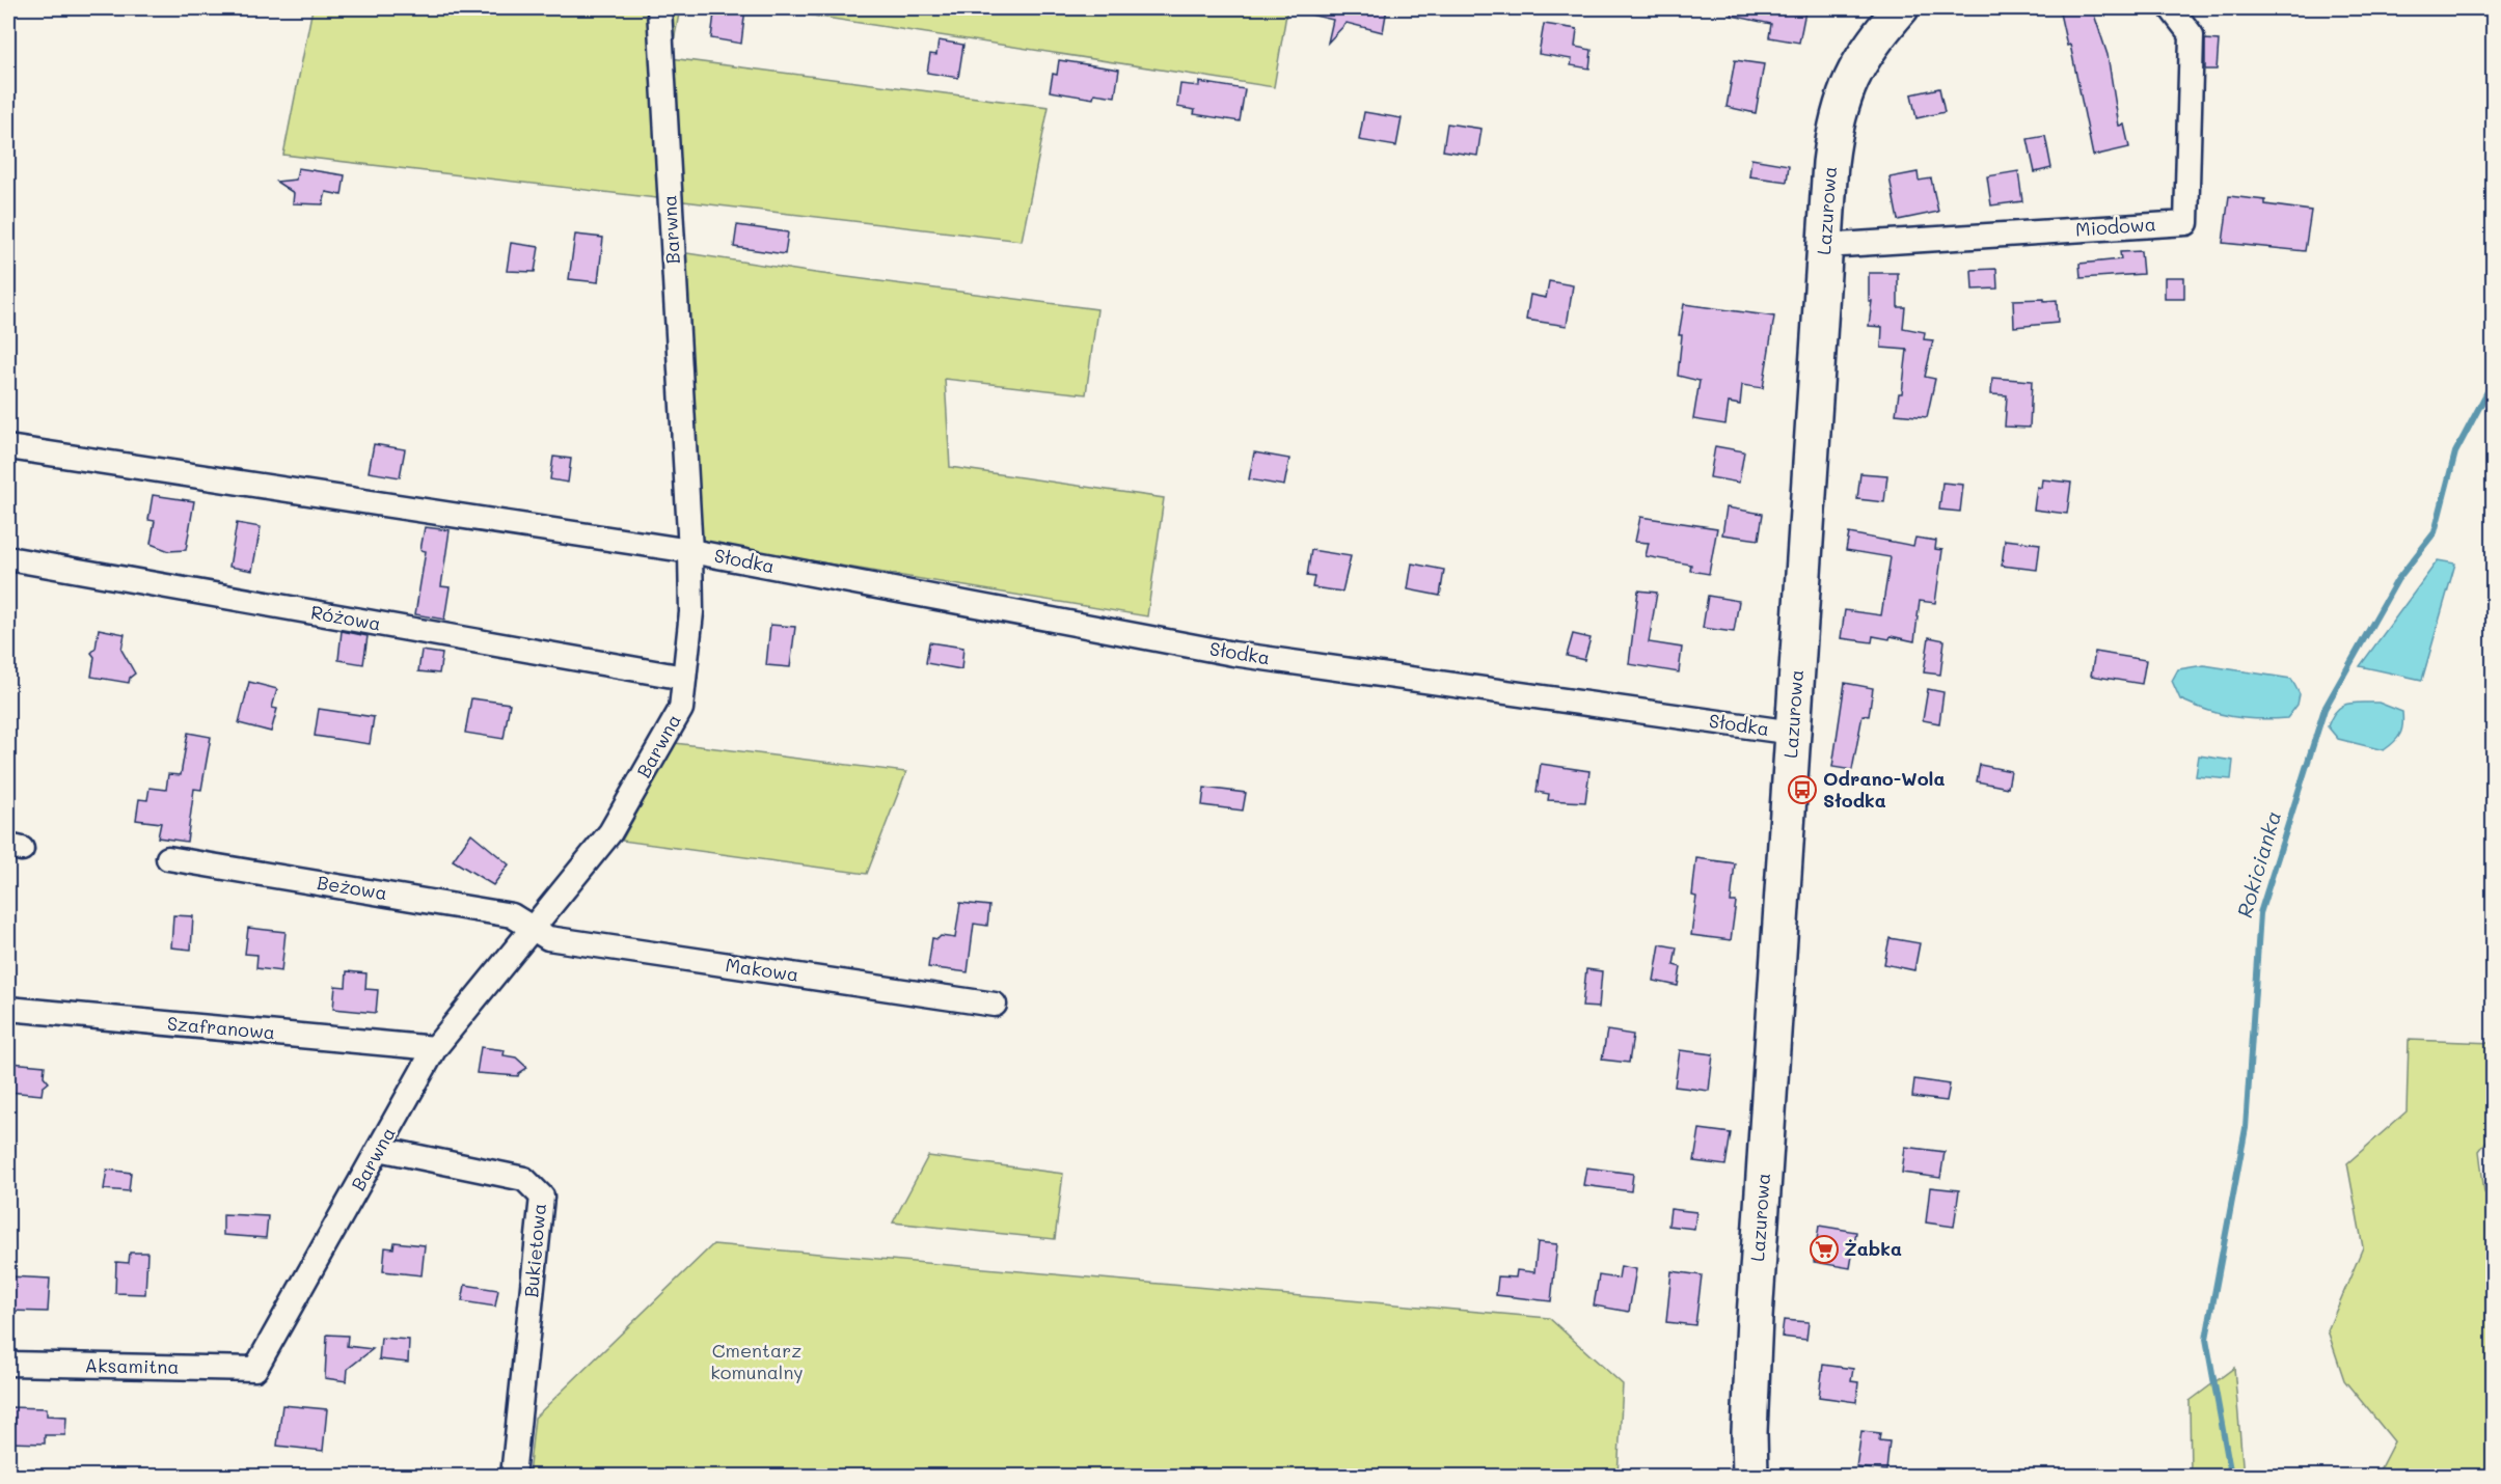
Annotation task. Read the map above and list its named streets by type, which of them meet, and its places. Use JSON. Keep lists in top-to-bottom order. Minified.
{"streets":{"street":["Lazurowa","Miodowa","Barwna","Słodka","Różowa","Beżowa","Makowa","Szafranowa","Bukietowa","Aksamitna"]},"crossings":[["Lazurowa","Miodowa"],["Lazurowa","Słodka"],["Barwna","Słodka"],["Barwna","Różowa"],["Barwna","Beżowa"],["Barwna","Makowa"],["Barwna","Szafranowa"],["Barwna","Bukietowa"],["Barwna","Aksamitna"],["Beżowa","Makowa"]],"water":["Rokicianka"],"parks":["Cmentarz komunalny"],"places":{"bus stop":["Odrano-Wola Słodka"],"supermarket":["Żabka"]}}
